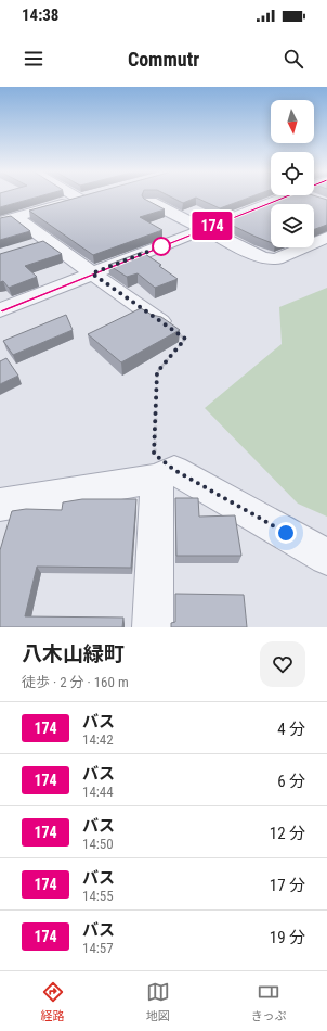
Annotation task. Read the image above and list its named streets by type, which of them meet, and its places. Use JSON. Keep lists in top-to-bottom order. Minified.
{"lines":["bus line 174"],"north":"bottom","page":{"status":"14:38","header":"Commutr","on_map":"174","heading":["八木山緑町","徒歩 · 2 分 · 160 m"],"list":[{"mark":"174","name":"バス","note":"14:42","value":"4 分"},{"mark":"174","name":"バス","note":"14:44","value":"6 分"},{"mark":"174","name":"バス","note":"14:50","value":"12 分"},{"mark":"174","name":"バス","note":"14:55","value":"17 分"},{"mark":"174","name":"バス","note":"14:57","value":"19 分"}],"tabs":["経路","地図","きっぷ"]}}
